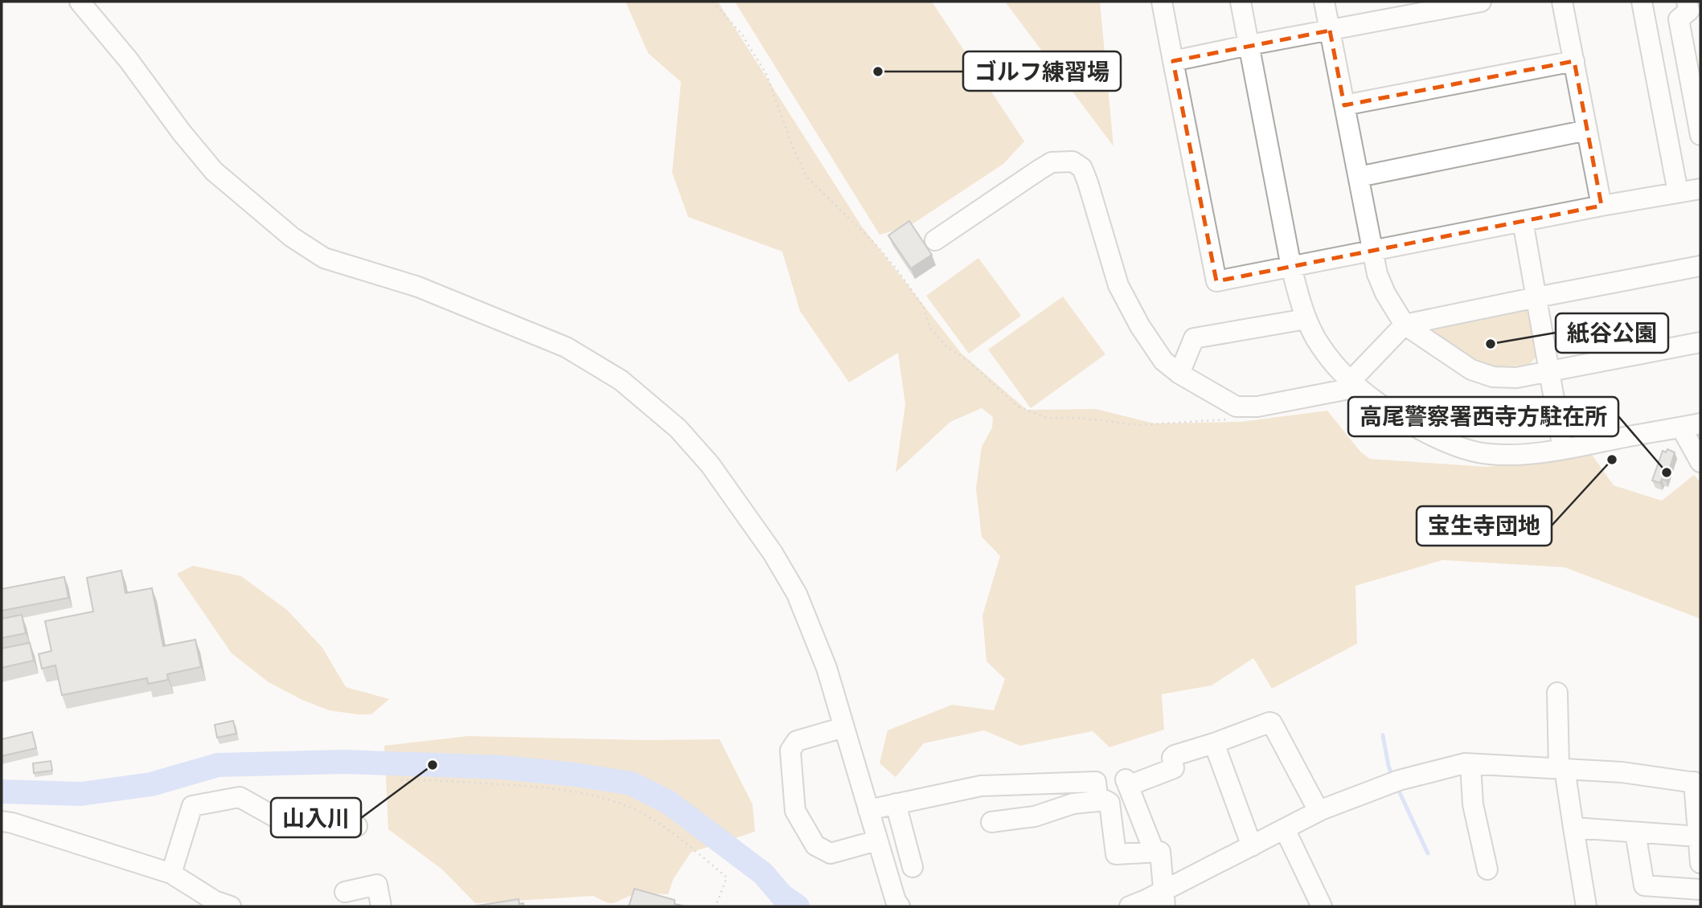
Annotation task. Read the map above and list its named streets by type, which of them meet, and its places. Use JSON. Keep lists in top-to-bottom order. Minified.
{"places":["ゴルフ練習場","紙谷公園","宝生寺団地","高尾警察署西寺方駐在所","山入川"]}
